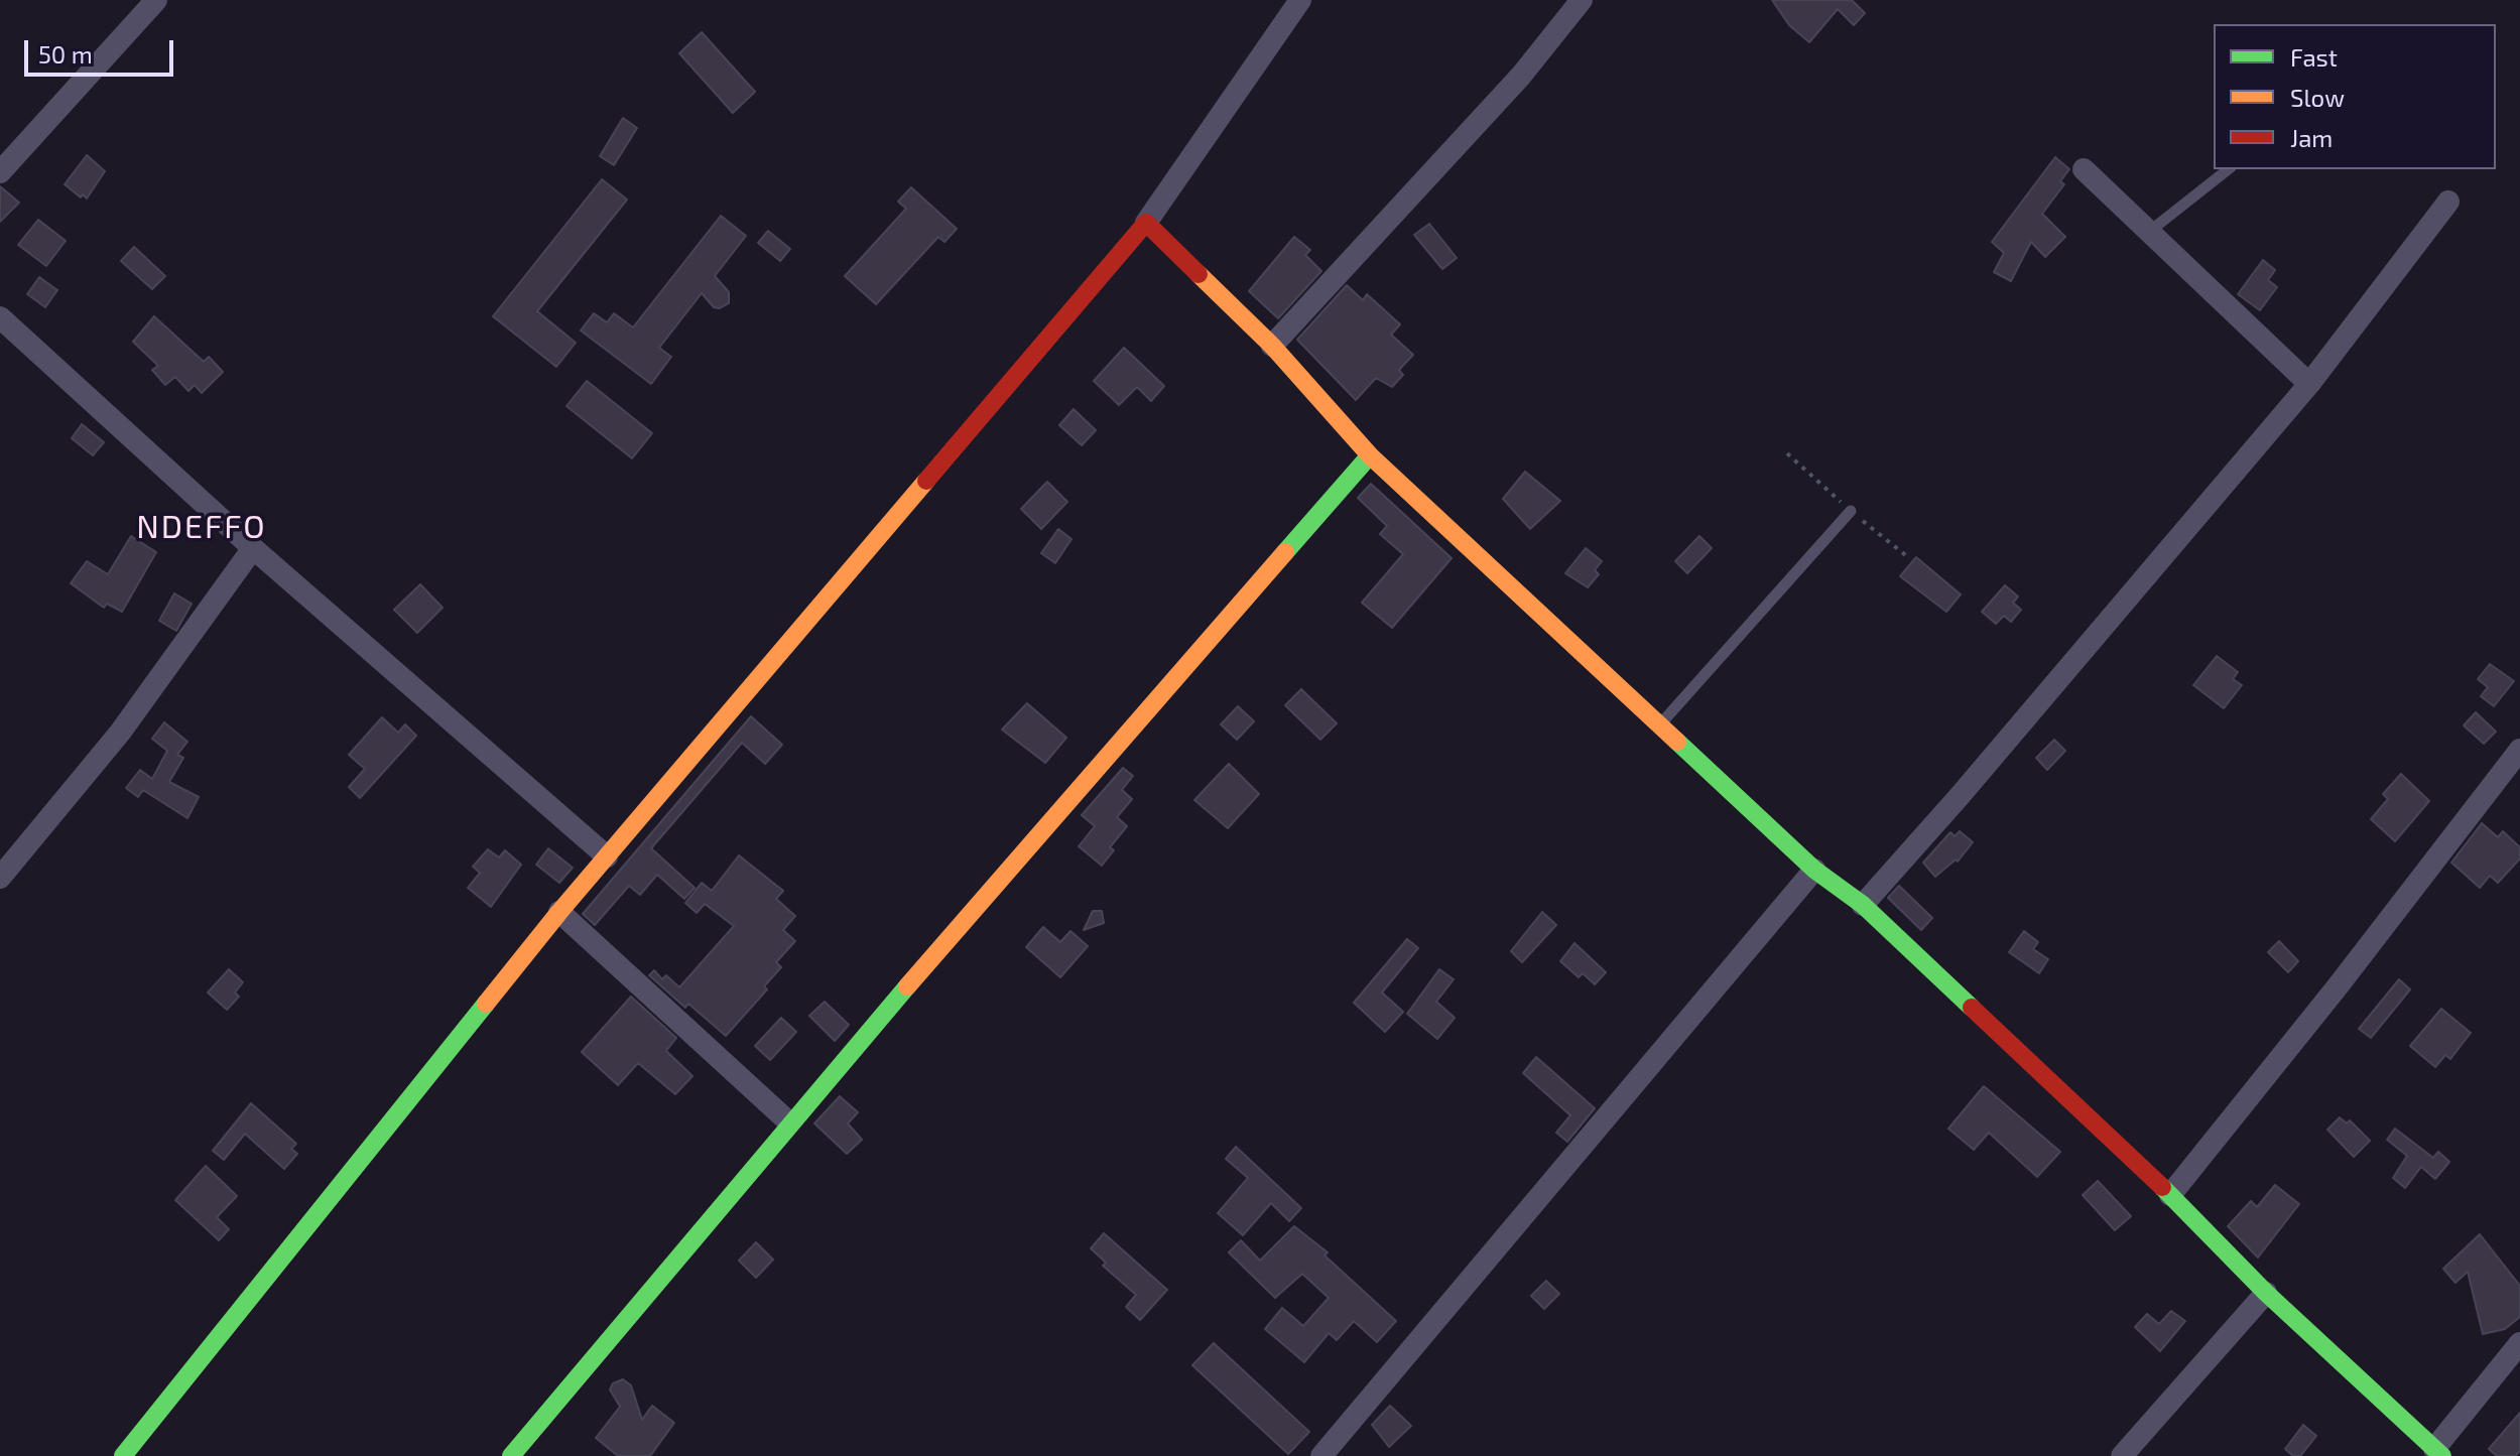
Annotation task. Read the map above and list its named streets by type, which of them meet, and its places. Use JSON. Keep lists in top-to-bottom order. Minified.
{"districts":["NDEFFO"],"legend":["Fast","Slow","Jam"],"scale_bar":"50 m"}
